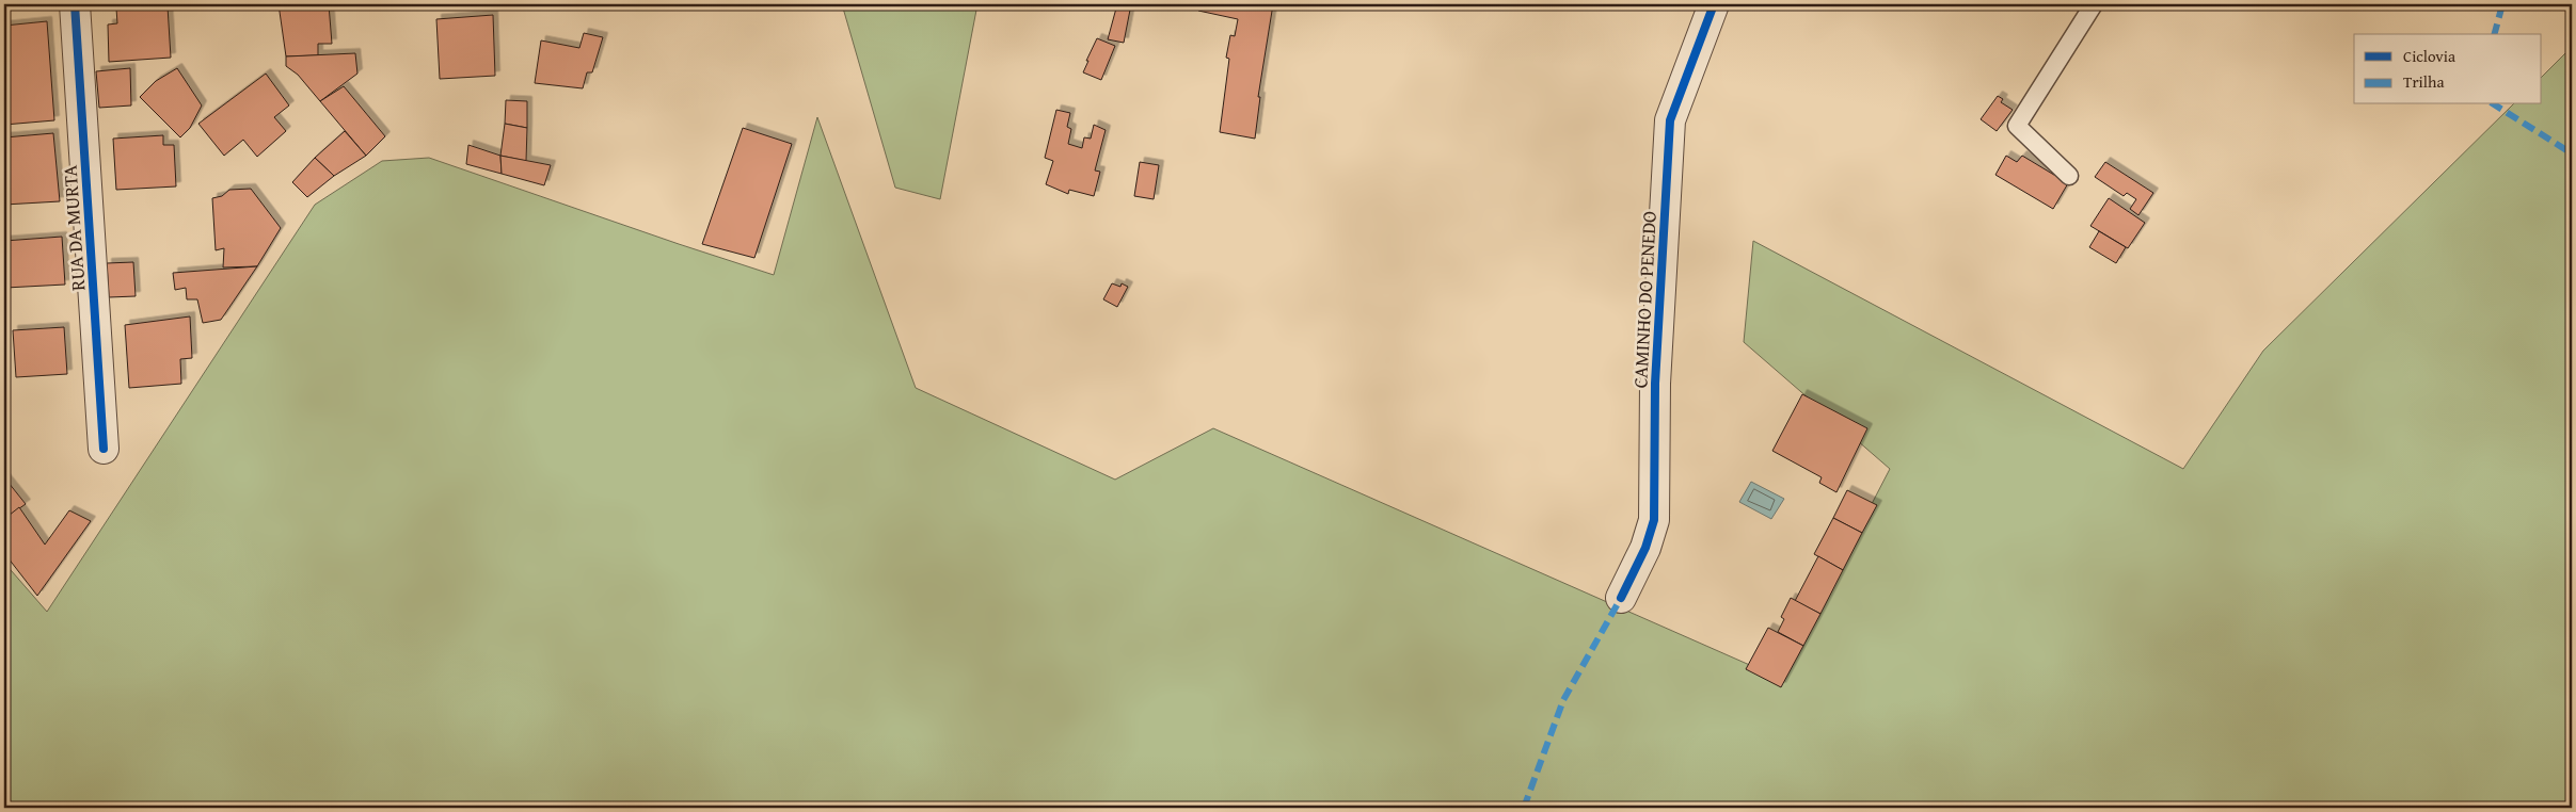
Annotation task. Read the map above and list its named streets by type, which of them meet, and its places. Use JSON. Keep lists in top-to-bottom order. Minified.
{"streets":{"street":["RUA DA MURTA","CAMINHO DO PENEDO"]},"legend":["Ciclovia","Trilha"]}
